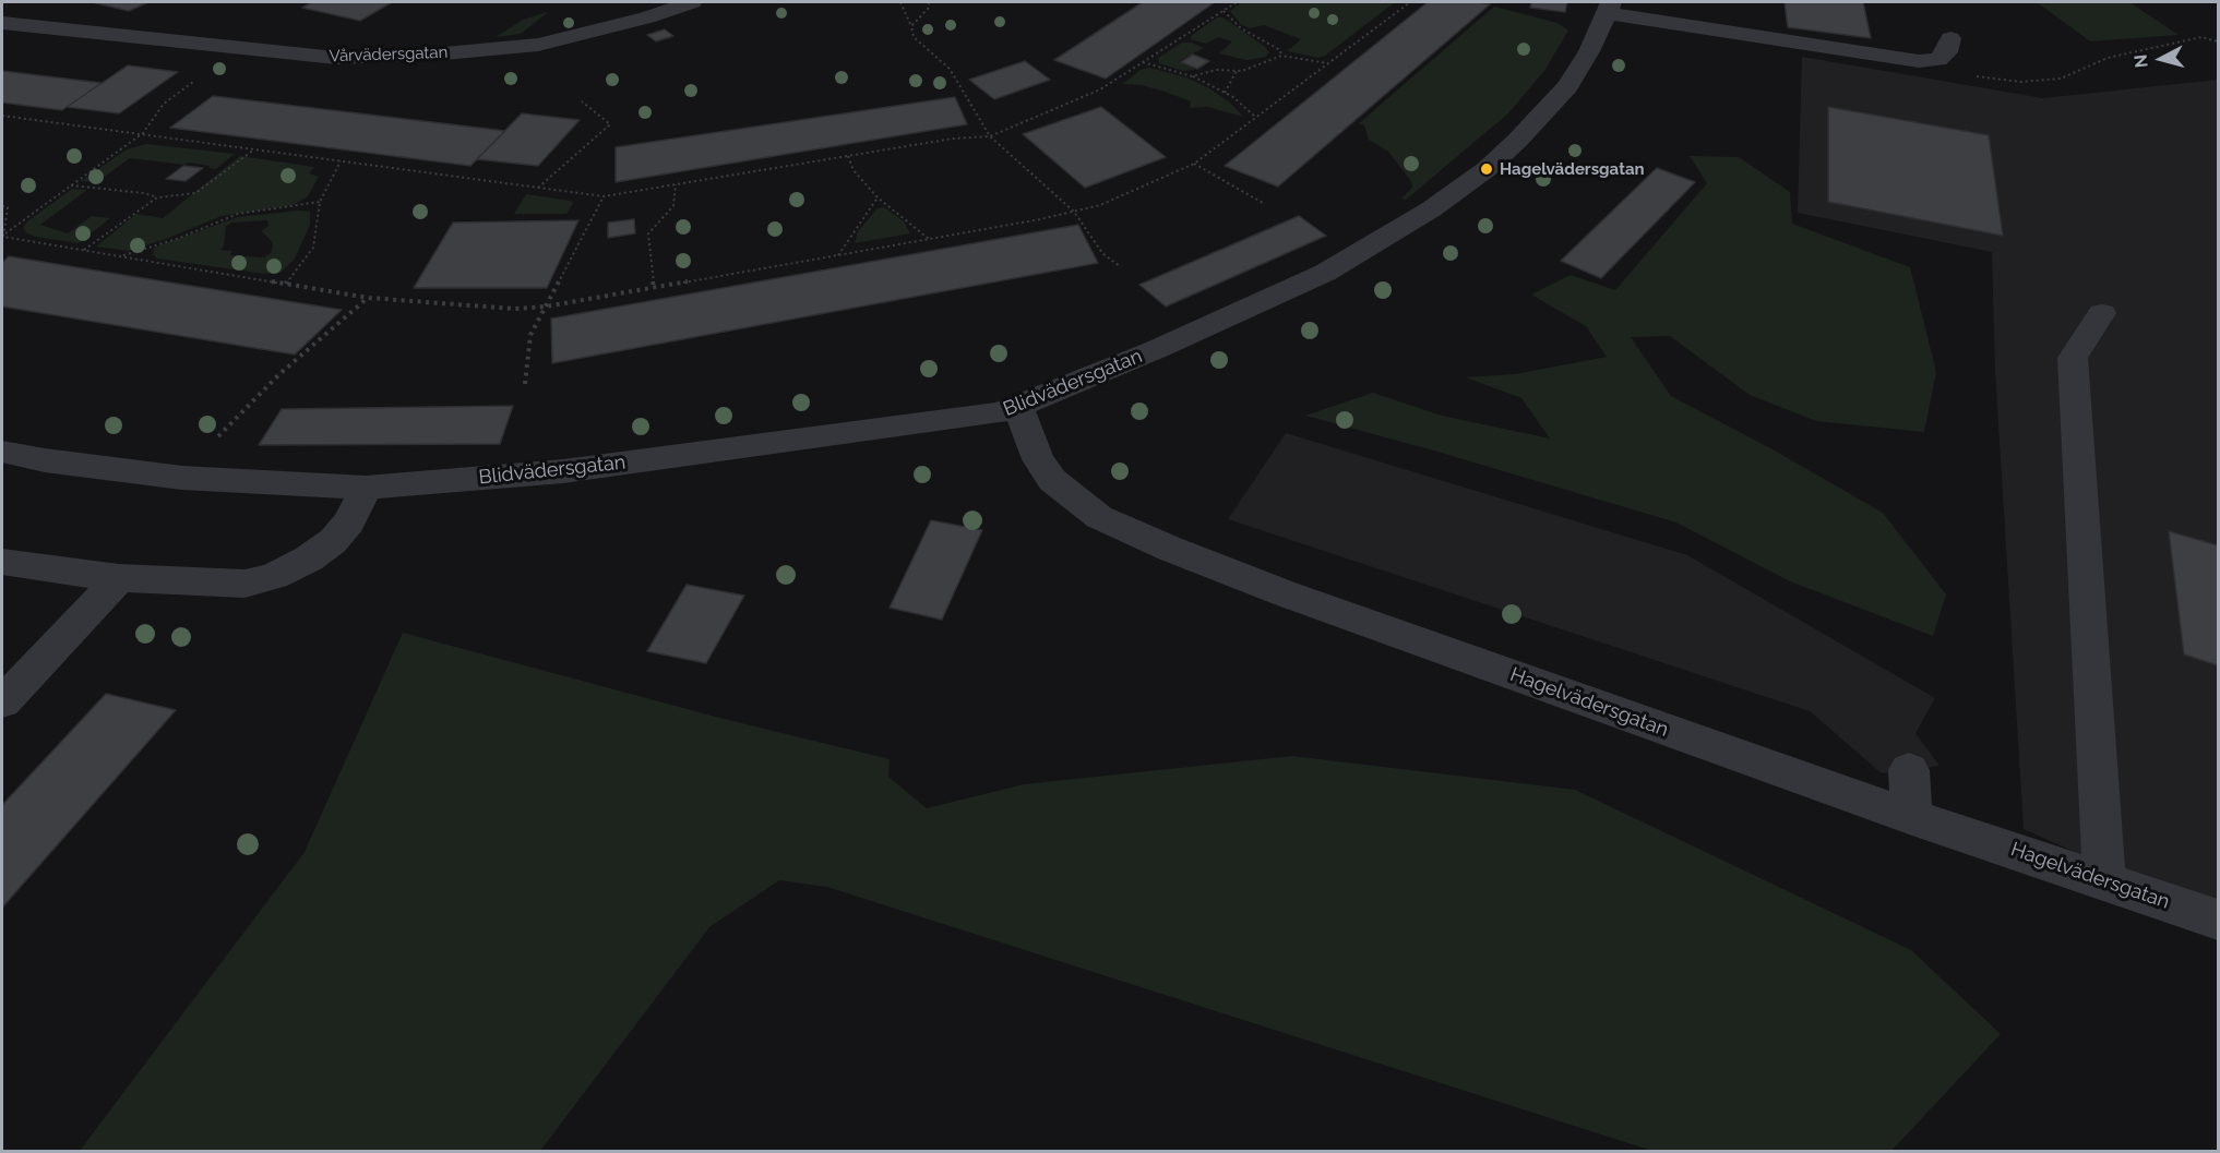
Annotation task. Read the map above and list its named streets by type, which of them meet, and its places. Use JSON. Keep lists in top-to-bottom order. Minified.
{"streets":{"street":["Vårvädersgatan","Blidvädersgatan","Hagelvädersgatan"]},"crossings":[["Blidvädersgatan","Hagelvädersgatan"]],"places":["Hagelvädersgatan"],"north":"left"}
